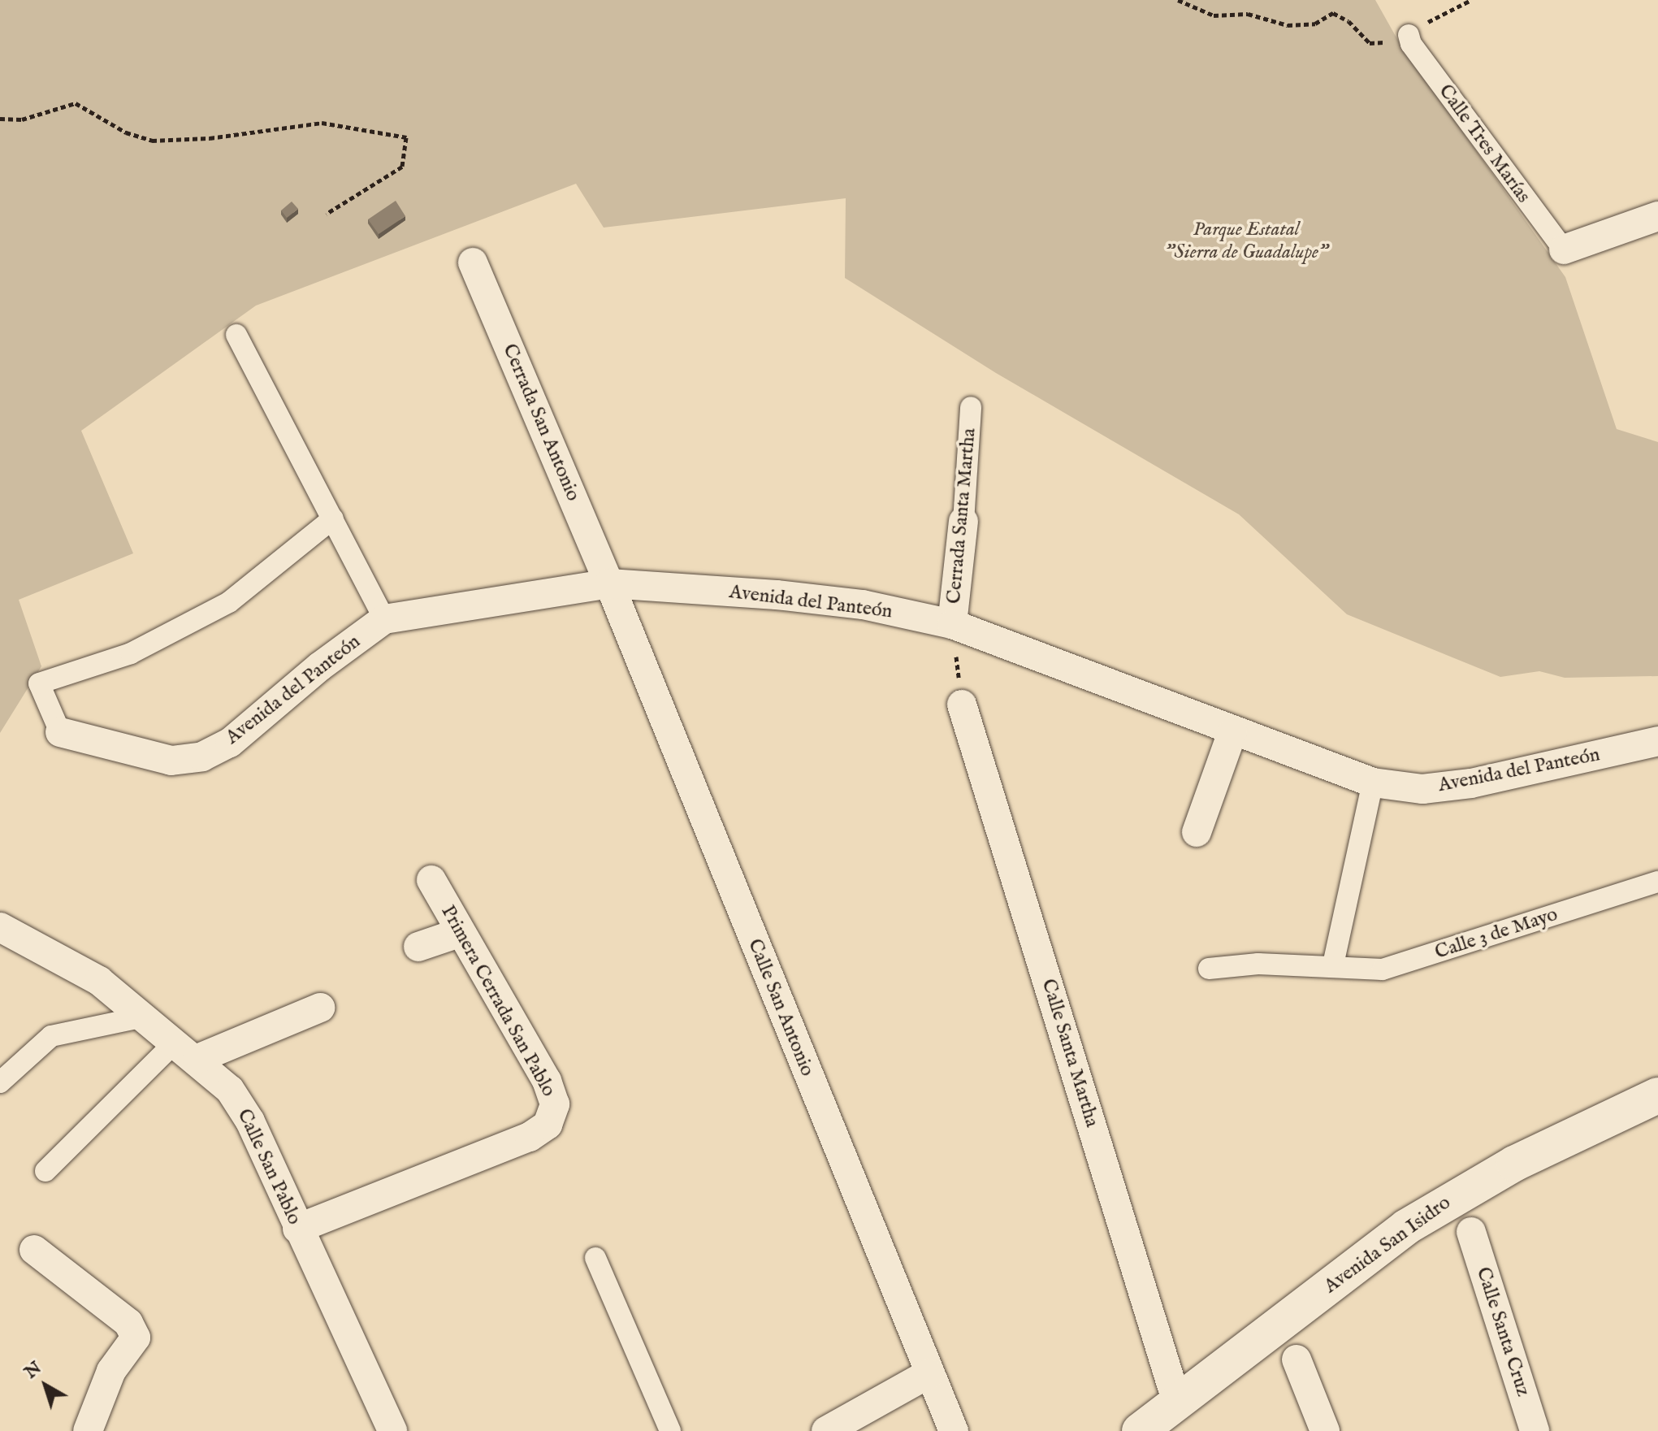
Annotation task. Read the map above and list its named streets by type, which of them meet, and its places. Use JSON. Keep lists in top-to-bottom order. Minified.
{"streets":{"street":["Calle Tres Marías","Cerrada San Antonio","Cerrada Santa Martha","Avenida del Panteón","Calle 3 de Mayo","Primera Cerrada San Pablo","Calle San Antonio","Calle Santa Martha","Calle San Pablo","Avenida San Isidro","Calle Santa Cruz"]},"crossings":[["Cerrada San Antonio","Avenida del Panteón"],["Cerrada San Antonio","Calle San Antonio"],["Cerrada Santa Martha","Avenida del Panteón"],["Avenida del Panteón","Calle San Antonio"],["Primera Cerrada San Pablo","Calle San Pablo"],["Calle Santa Martha","Avenida San Isidro"]],"parks":["Parque Estatal \"Sierra de Guadalupe\""],"north":"top left"}
